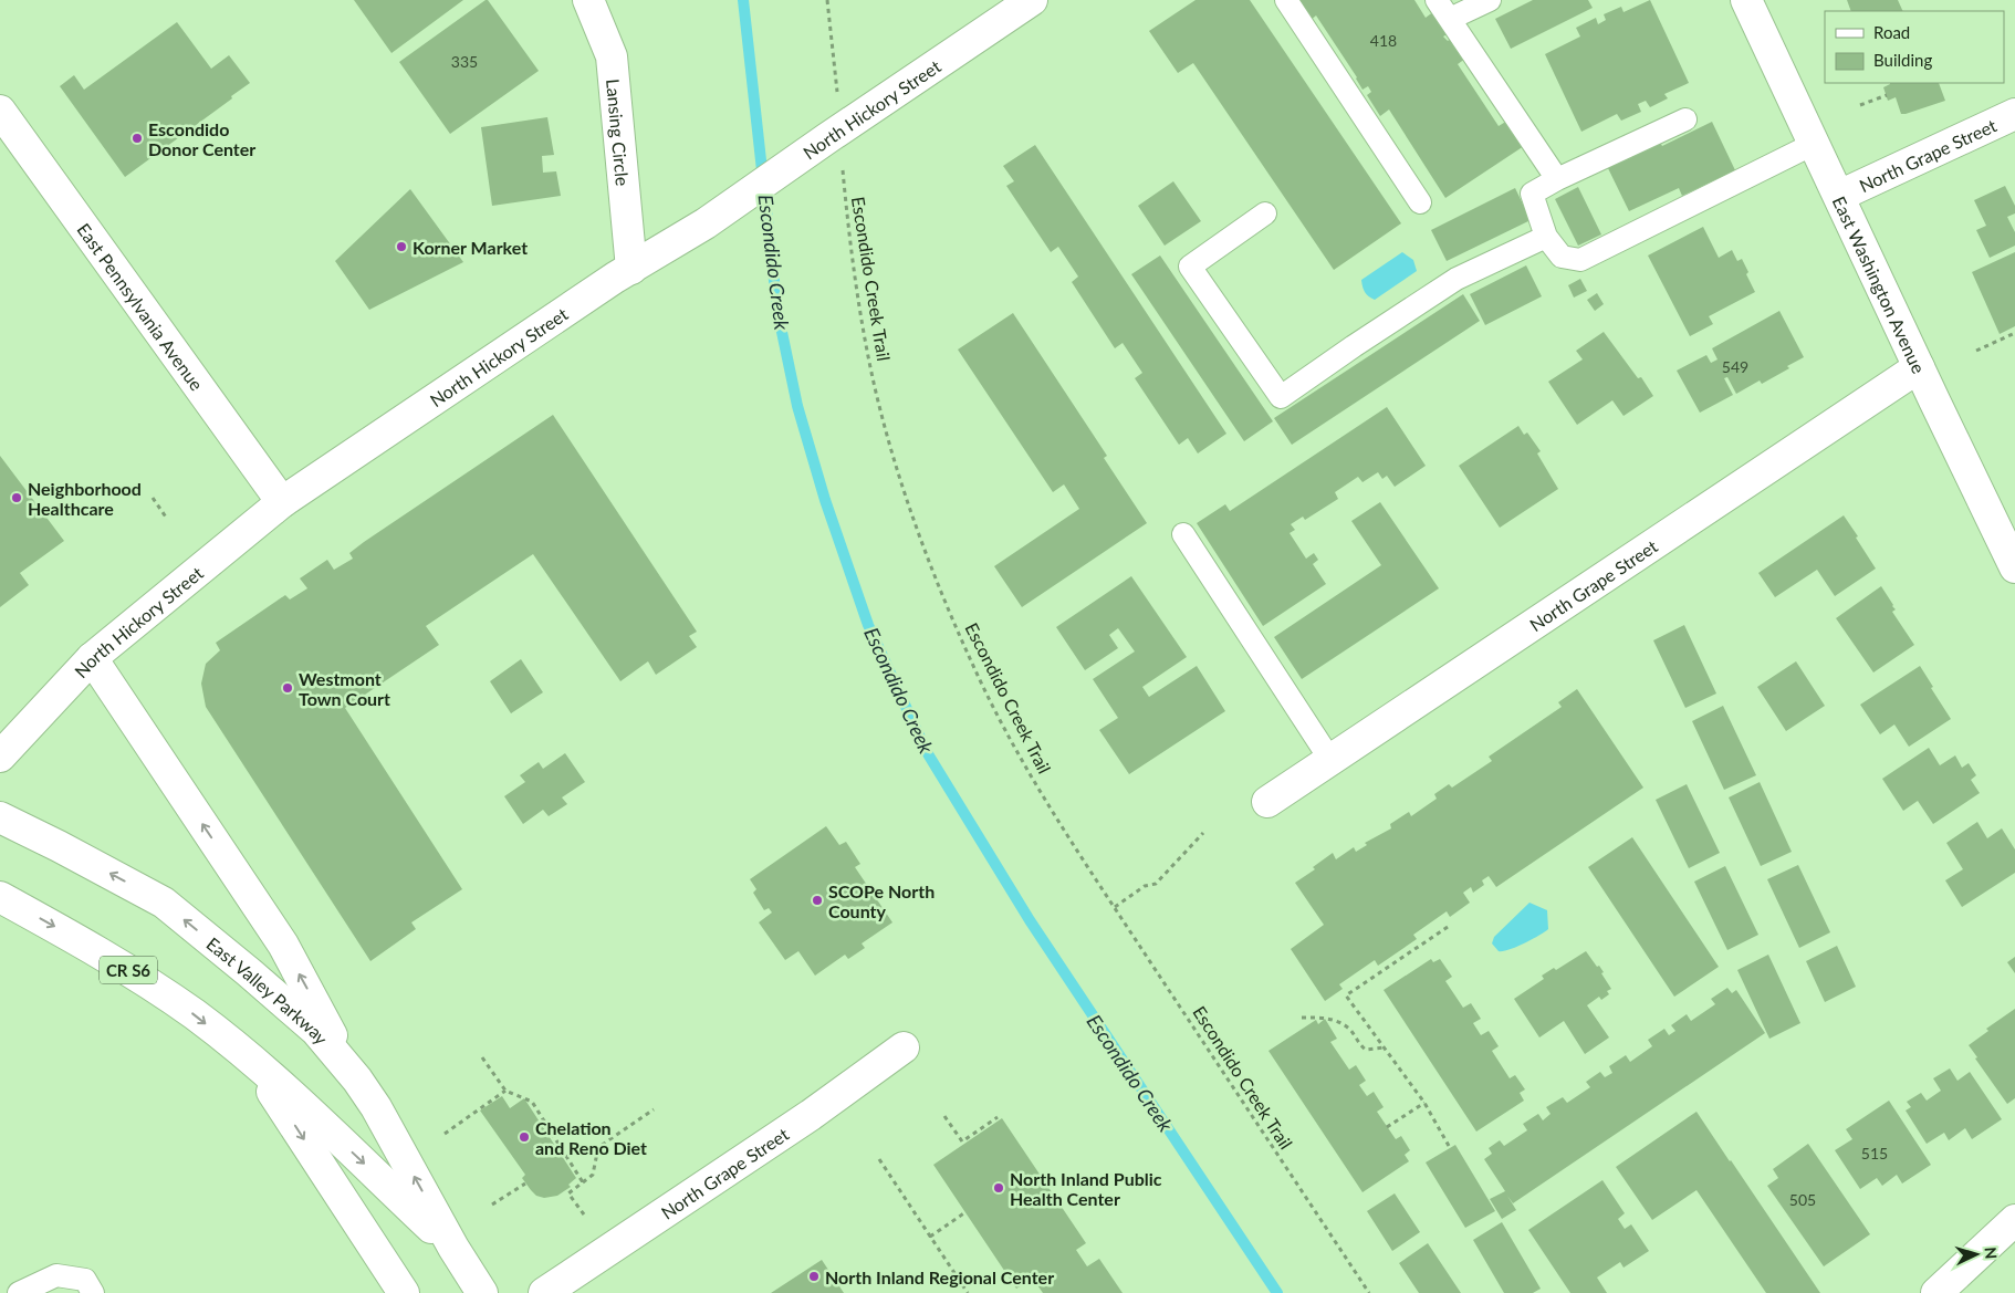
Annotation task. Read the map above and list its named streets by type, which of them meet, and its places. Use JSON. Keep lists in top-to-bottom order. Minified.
{"streets":{"street":["North Hickory Street","Lansing Circle","North Grape Street","East Washington Avenue","East Pennsylvania Avenue","CR S6","East Valley Parkway"],"path":["Escondido Creek Trail"]},"crossings":[["North Hickory Street","Lansing Circle"],["North Hickory Street","Escondido Creek Trail"],["North Hickory Street","East Pennsylvania Avenue"],["North Grape Street","East Washington Avenue"]],"water":["Escondido Creek"],"places":["Escondido Donor Center","Korner Market","Neighborhood Healthcare","Westmont Town Court","SCOPe North County","Chelation and Reno Diet","North Inland Public Health Center","North Inland Regional Center"],"house_numbers":["418","335","549","515","505"],"legend":["Road","Building"],"north":"right"}
